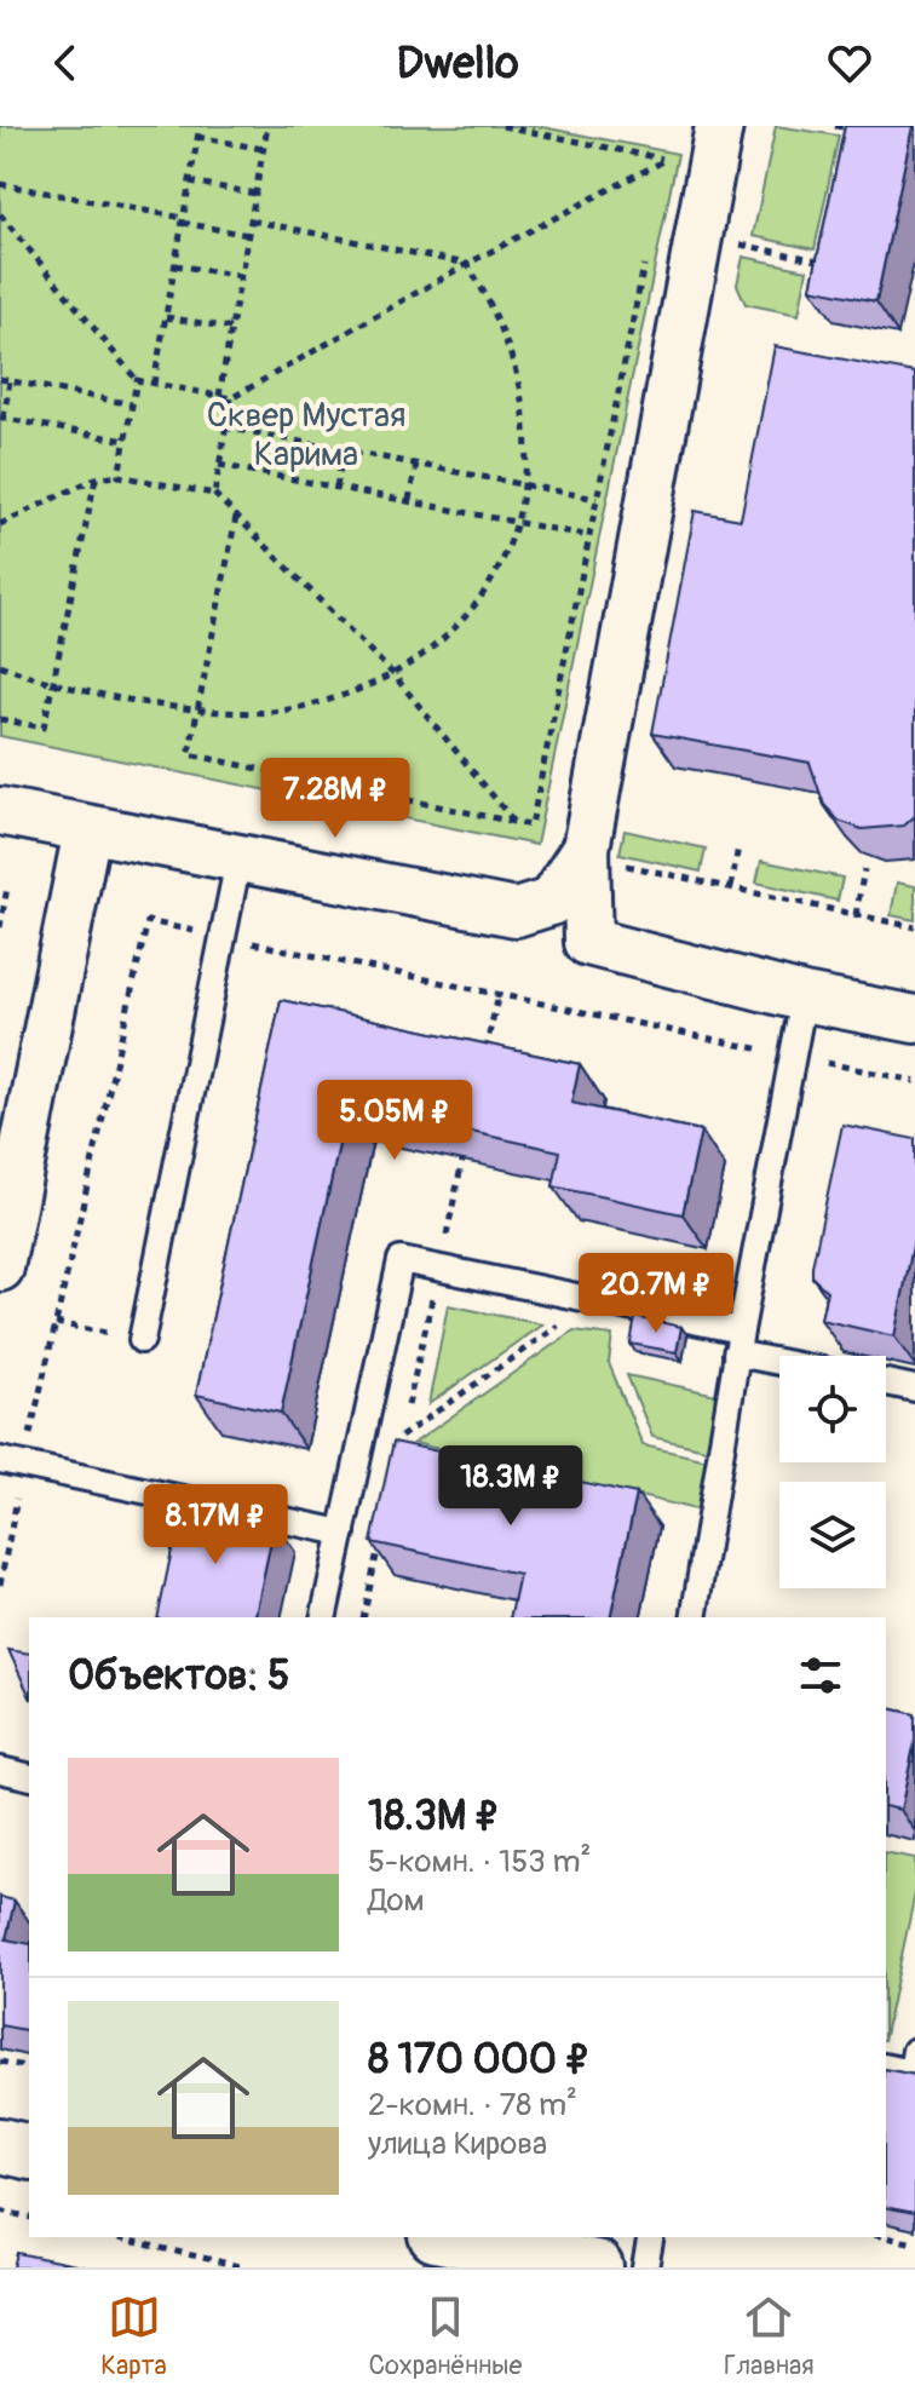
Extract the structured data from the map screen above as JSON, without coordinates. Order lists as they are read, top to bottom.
{
  "parks": ["Сквер Мустая Карима"],
  "page": {
    "header": "Dwello",
    "price": [
      "7.28M ₽",
      "5.05M ₽",
      "20.7M ₽",
      "18.3M ₽",
      "8.17M ₽"
    ],
    "heading": "Объектов: 5",
    "list": [
      {
        "name": "18.3M ₽",
        "note": "5-комн. · 153 m² · Дом"
      },
      {
        "name": "8 170 000 ₽",
        "note": "2-комн. · 78 m² · улица Кирова"
      }
    ],
    "tabs": ["Карта", "Сохранённые", "Главная"]
  }
}
